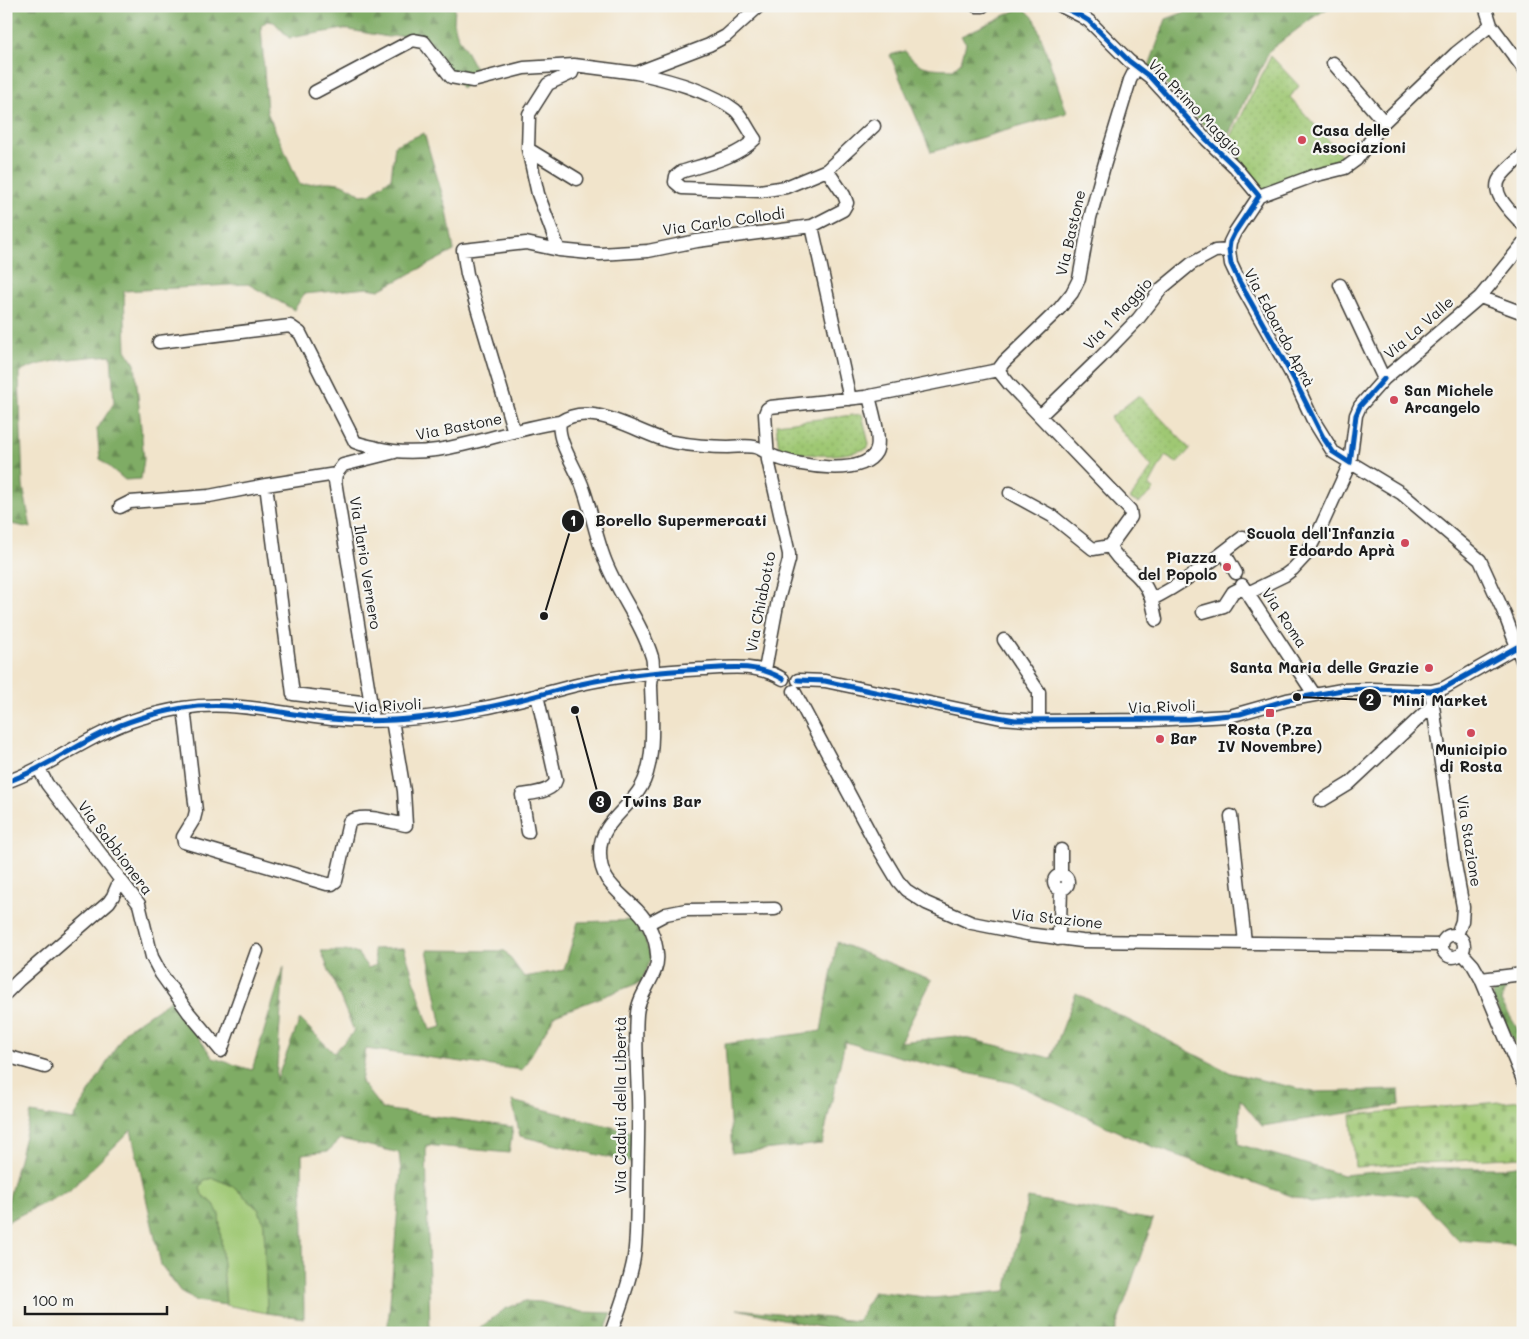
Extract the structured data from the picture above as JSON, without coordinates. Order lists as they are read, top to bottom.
{
  "streets": {
    "street": [
      "Via Primo Maggio",
      "Via Carlo Collodi",
      "Via Bastone",
      "Via 1 Maggio",
      "Via Edoardo Aprà",
      "Via La Valle",
      "Via Ilario Vernero",
      "Via Chiabotto",
      "Via Roma",
      "Via Rivoli",
      "Via Stazione",
      "Via Sabbionera",
      "Via Caduti della Libertà"
    ]
  },
  "crossings": [
    ["Via Primo Maggio", "Via Bastone"],
    ["Via Carlo Collodi", "Via Bastone"],
    ["Via Bastone", "Via Chiabotto"],
    ["Via Bastone", "Via Caduti della Libertà"],
    ["Via 1 Maggio", "Via Edoardo Aprà"],
    ["Via Edoardo Aprà", "Via Rivoli"],
    ["Via Ilario Vernero", "Via Rivoli"],
    ["Via Chiabotto", "Via Rivoli"],
    ["Via Roma", "Via Rivoli"],
    ["Via Rivoli", "Via Stazione"],
    ["Via Rivoli", "Via Sabbionera"],
    ["Via Rivoli", "Via Caduti della Libertà"]
  ],
  "places": {
    "other": [
      "Casa delle Associazioni",
      "San Michele Arcangelo",
      "Scuola dell'Infanzia Edoardo Aprà",
      "Piazza del Popolo",
      "Borello Supermercati",
      "Santa Maria delle Grazie",
      "Mini Market",
      "Twins Bar",
      "Municipio di Rosta",
      "Bar"
    ],
    "transit": ["Rosta (P.za IV Novembre)"]
  },
  "scale_bar": "100 m"
}
